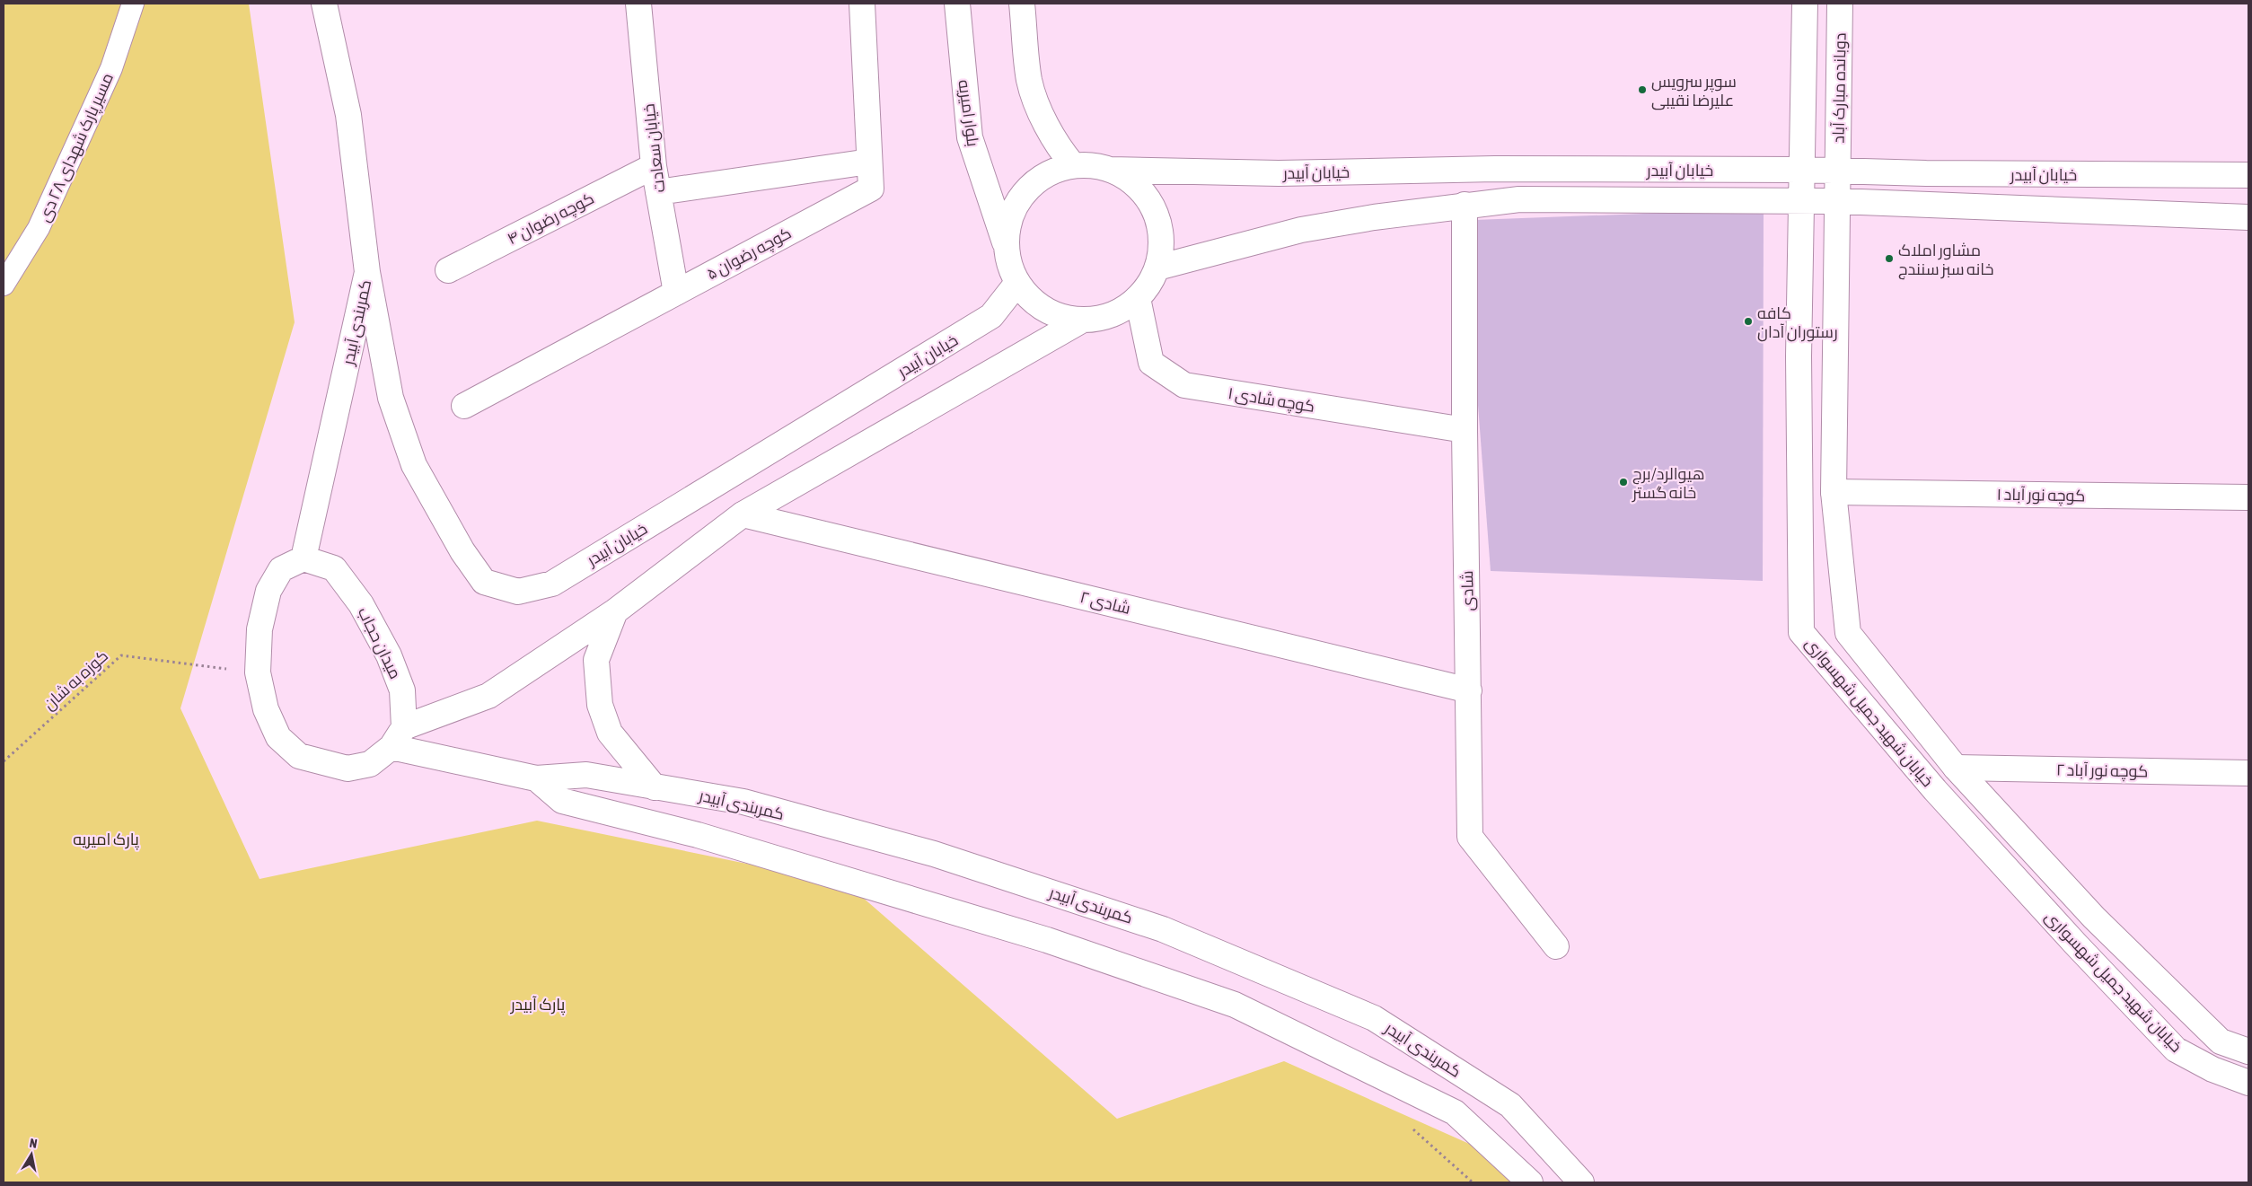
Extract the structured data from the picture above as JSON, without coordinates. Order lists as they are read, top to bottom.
{
  "streets": {
    "main road": [
      "دوبانده مبارک آباد",
      "بلوار امیریه",
      "خیابان سعادت",
      "خیابان آبیدر",
      "کوچه رضوان ۴",
      "کوچه رضوان ۵",
      "کمربندی آبیدر",
      "کوچه شادی ۱",
      "کوچه نور آباد ۱",
      "شادی",
      "شادی ۲",
      "میدان حجاب",
      "خیابان شهید جمیل شهسواری",
      "کوچه نور آباد ۲"
    ],
    "lane": ["مسیر پارک شهدای ۲۸ دی"],
    "path": ["کوزه به شان"]
  },
  "crossings": [
    ["دوبانده مبارک آباد", "خیابان آبیدر"],
    ["دوبانده مبارک آباد", "خیابان شهید جمیل شهسواری"],
    ["بلوار امیریه", "خیابان آبیدر"],
    ["بلوار امیریه", "کوچه شادی ۱"],
    ["خیابان سعادت", "کوچه رضوان ۴"],
    ["خیابان سعادت", "کوچه رضوان ۵"],
    ["خیابان آبیدر", "کمربندی آبیدر"],
    ["خیابان آبیدر", "کوچه شادی ۱"],
    ["خیابان آبیدر", "شادی"],
    ["خیابان آبیدر", "خیابان شهید جمیل شهسواری"],
    ["کمربندی آبیدر", "میدان حجاب"],
    ["کوچه شادی ۱", "شادی"],
    ["کوچه نور آباد ۱", "خیابان شهید جمیل شهسواری"],
    ["شادی", "شادی ۲"],
    ["خیابان شهید جمیل شهسواری", "کوچه نور آباد ۲"]
  ],
  "parks": ["پارک امیریه", "پارک آبیدر"],
  "places": [
    "سوپر سرویس علیرضا نقیبی",
    "مشاور املاک خانه سبز سنندج",
    "کافه رستوران آدان",
    "هیوالرد/برج خانه گستر"
  ],
  "north": "top"
}
